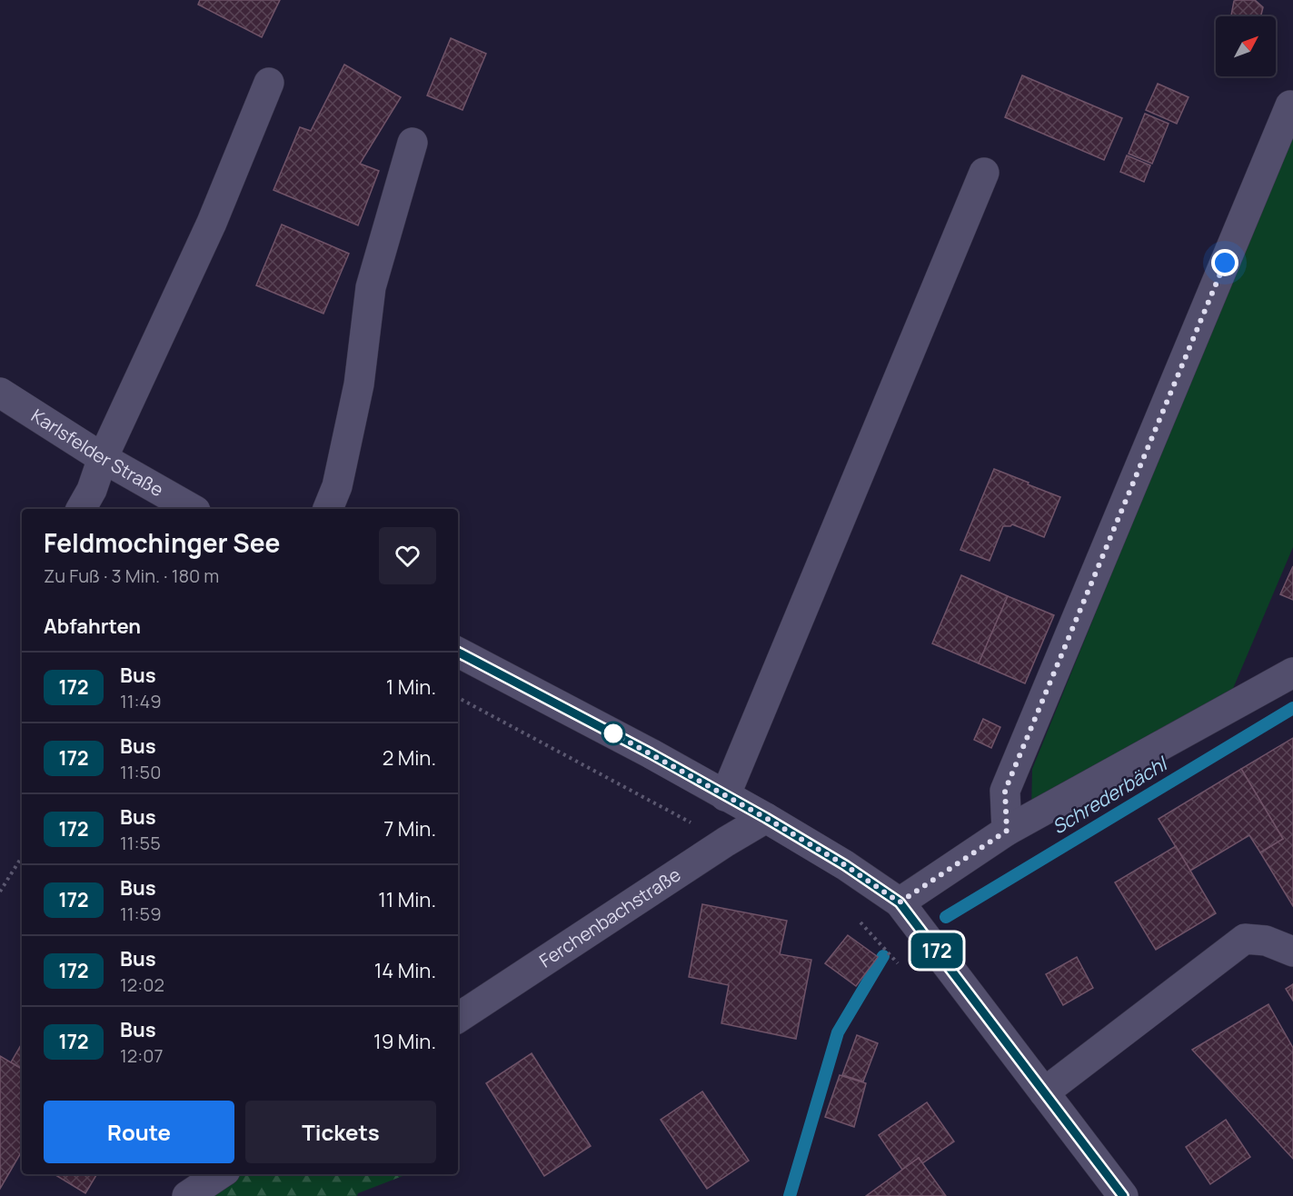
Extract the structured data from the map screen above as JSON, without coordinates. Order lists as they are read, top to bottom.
{
  "streets": {
    "street": ["Karlsfelder Straße", "Ferchenbachstraße"]
  },
  "water": ["Schrederbächl"],
  "lines": ["bus line 172"],
  "north": "top right",
  "page": {
    "on_map": "172",
    "heading": [
      ["Feldmochinger See", "Zu Fuß · 3 Min. · 180 m"],
      "Abfahrten"
    ],
    "list": [
      {
        "mark": "172",
        "name": "Bus",
        "note": "11:49",
        "value": "1 Min."
      },
      {
        "mark": "172",
        "name": "Bus",
        "note": "11:50",
        "value": "2 Min."
      },
      {
        "mark": "172",
        "name": "Bus",
        "note": "11:55",
        "value": "7 Min."
      },
      {
        "mark": "172",
        "name": "Bus",
        "note": "11:59",
        "value": "11 Min."
      },
      {
        "mark": "172",
        "name": "Bus",
        "note": "12:02",
        "value": "14 Min."
      },
      {
        "mark": "172",
        "name": "Bus",
        "note": "12:07",
        "value": "19 Min."
      }
    ],
    "buttons": ["Route", "Tickets"]
  }
}
